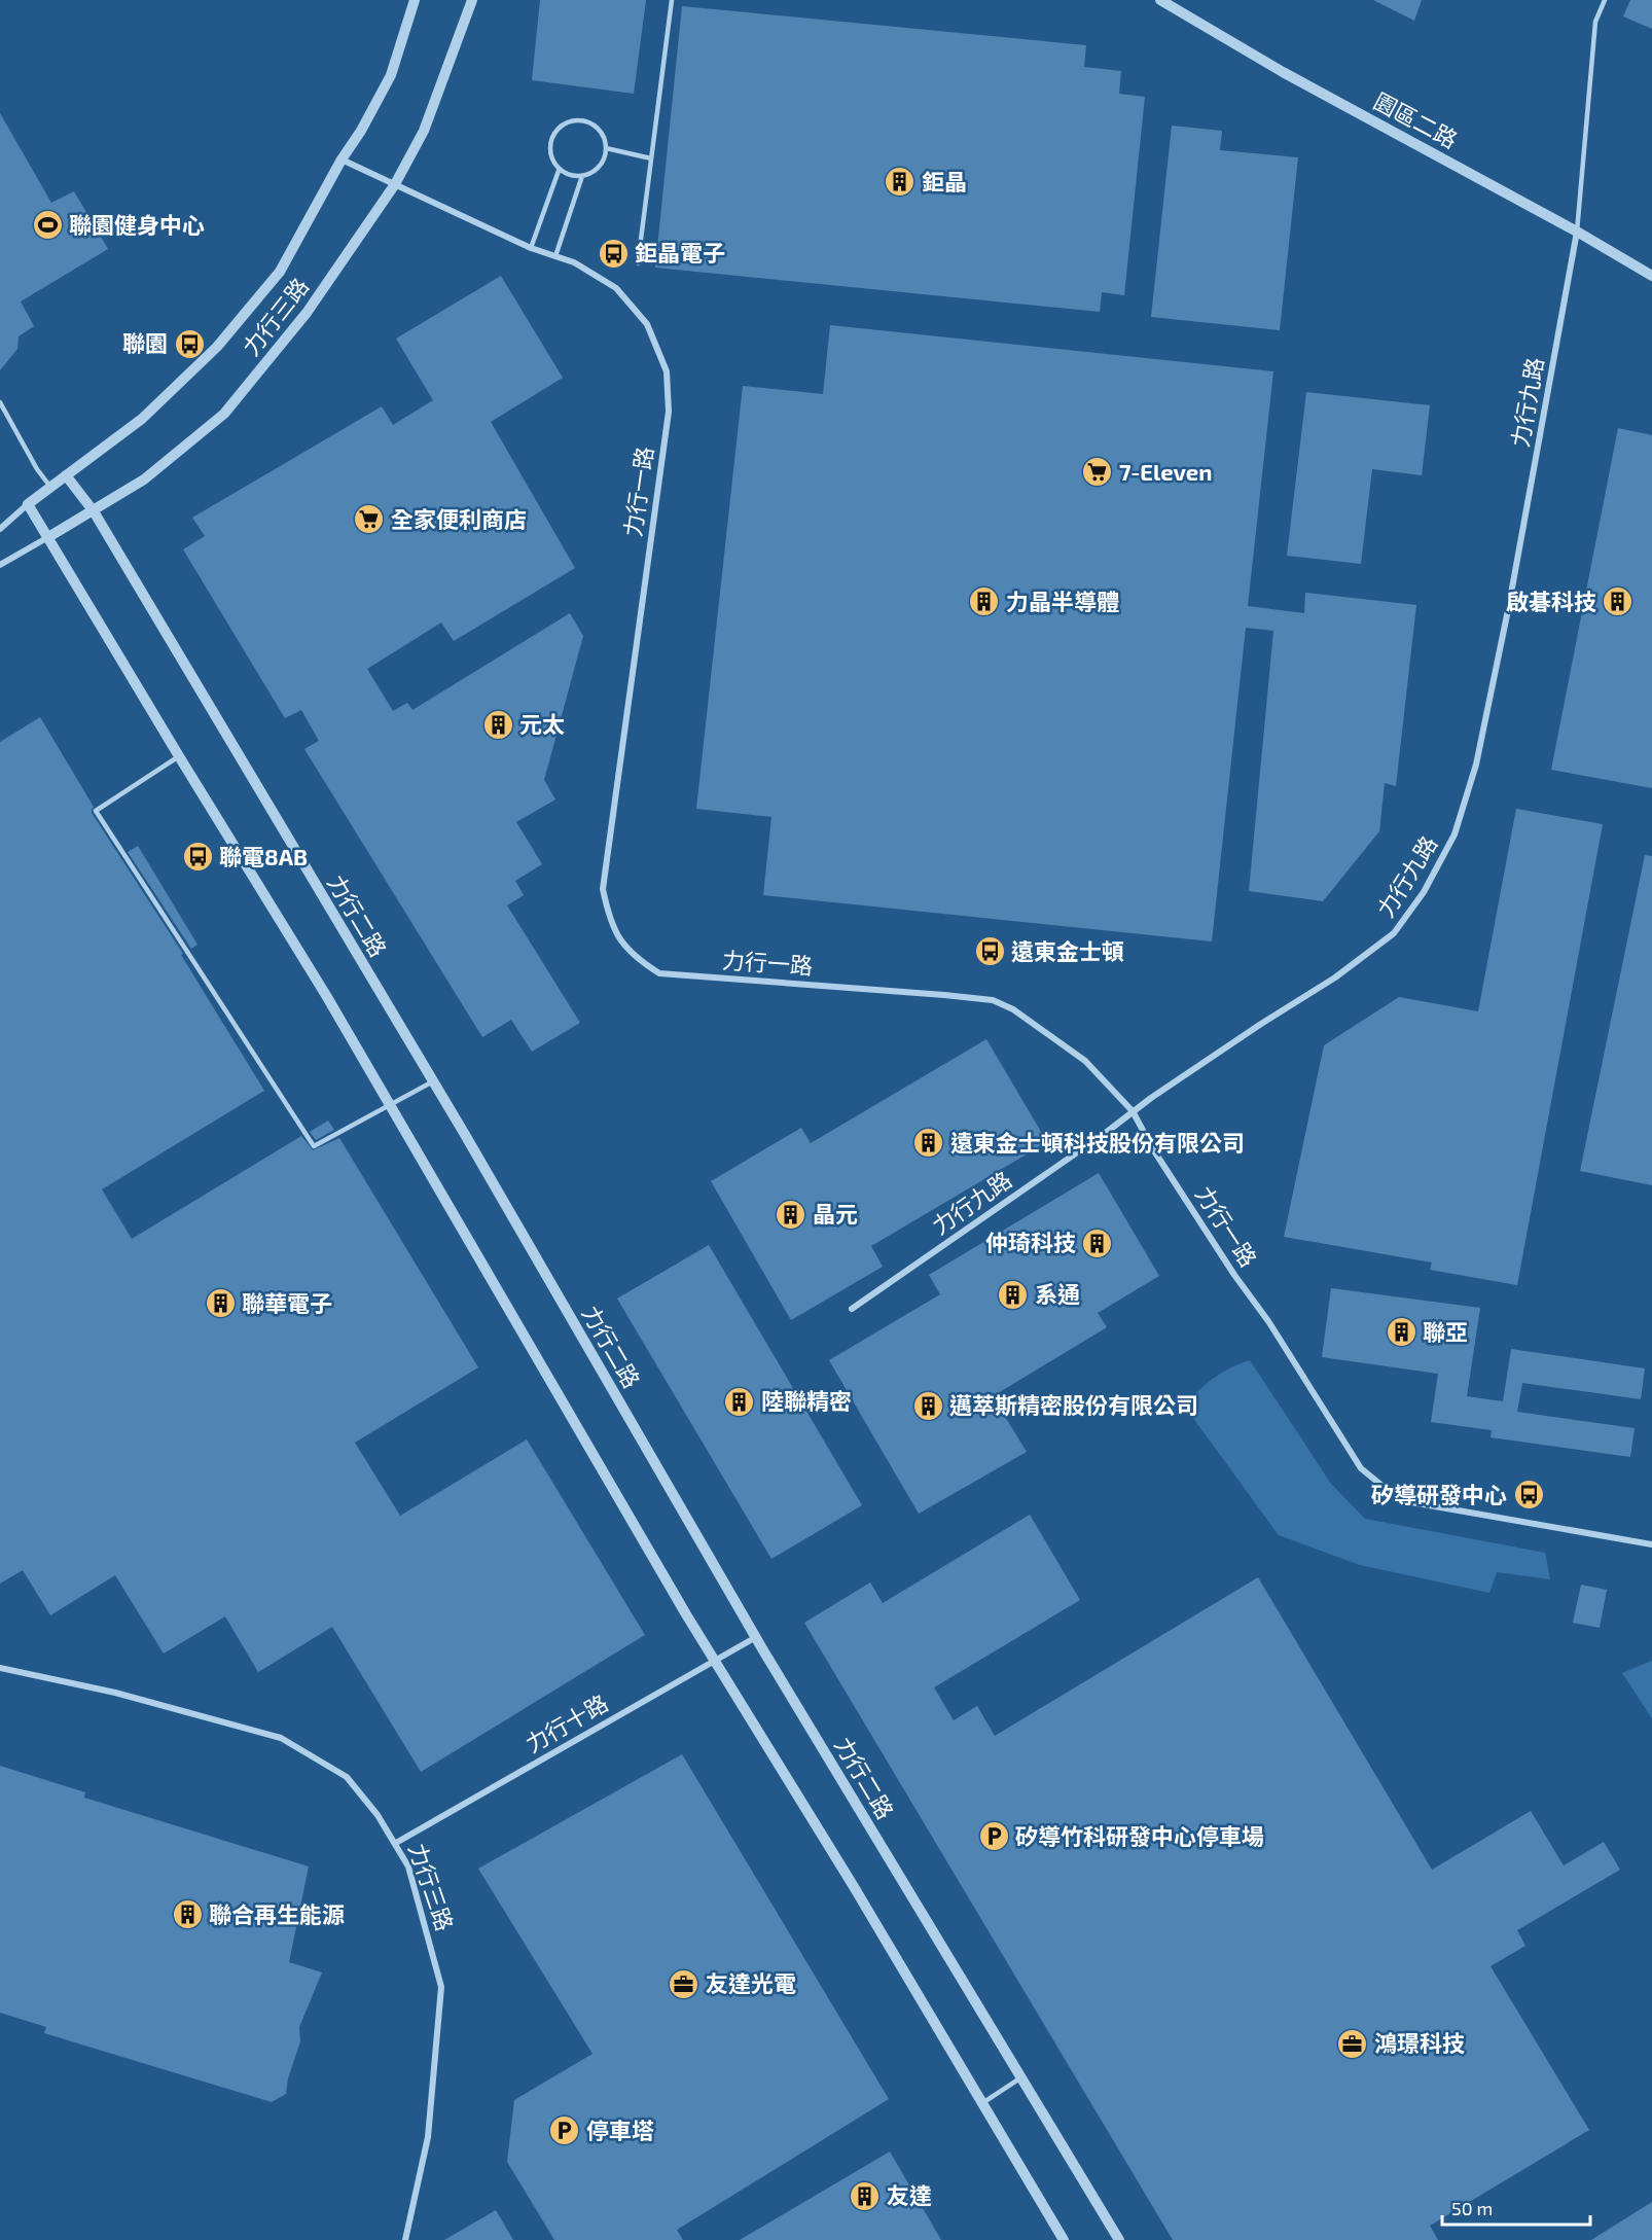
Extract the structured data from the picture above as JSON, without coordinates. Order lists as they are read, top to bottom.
{
  "streets": {
    "street": [
      "園區二路",
      "力行三路",
      "力行九路",
      "力行一路",
      "力行二路",
      "力行十路"
    ]
  },
  "crossings": [
    ["園區二路", "力行九路"],
    ["力行三路", "力行一路"],
    ["力行三路", "力行二路"],
    ["力行三路", "力行十路"],
    ["力行九路", "力行一路"],
    ["力行二路", "力行十路"]
  ],
  "places": {
    "building": [
      "鉅晶",
      "力晶半導體",
      "啟碁科技",
      "元太",
      "遠東金士頓科技股份有限公司",
      "晶元",
      "仲琦科技",
      "系通",
      "聯華電子",
      "聯亞",
      "陸聯精密",
      "邁萃斯精密股份有限公司",
      "聯合再生能源",
      "友達"
    ],
    "sports": ["聯園健身中心"],
    "bus stop": [
      "鉅晶電子",
      "聯園",
      "聯電8AB",
      "遠東金士頓",
      "矽導研發中心"
    ],
    "supermarket": ["7-Eleven", "全家便利商店"],
    "parking": ["矽導竹科研發中心停車場", "停車塔"],
    "office": ["友達光電", "鴻璟科技"]
  },
  "scale_bar": "50 m"
}
